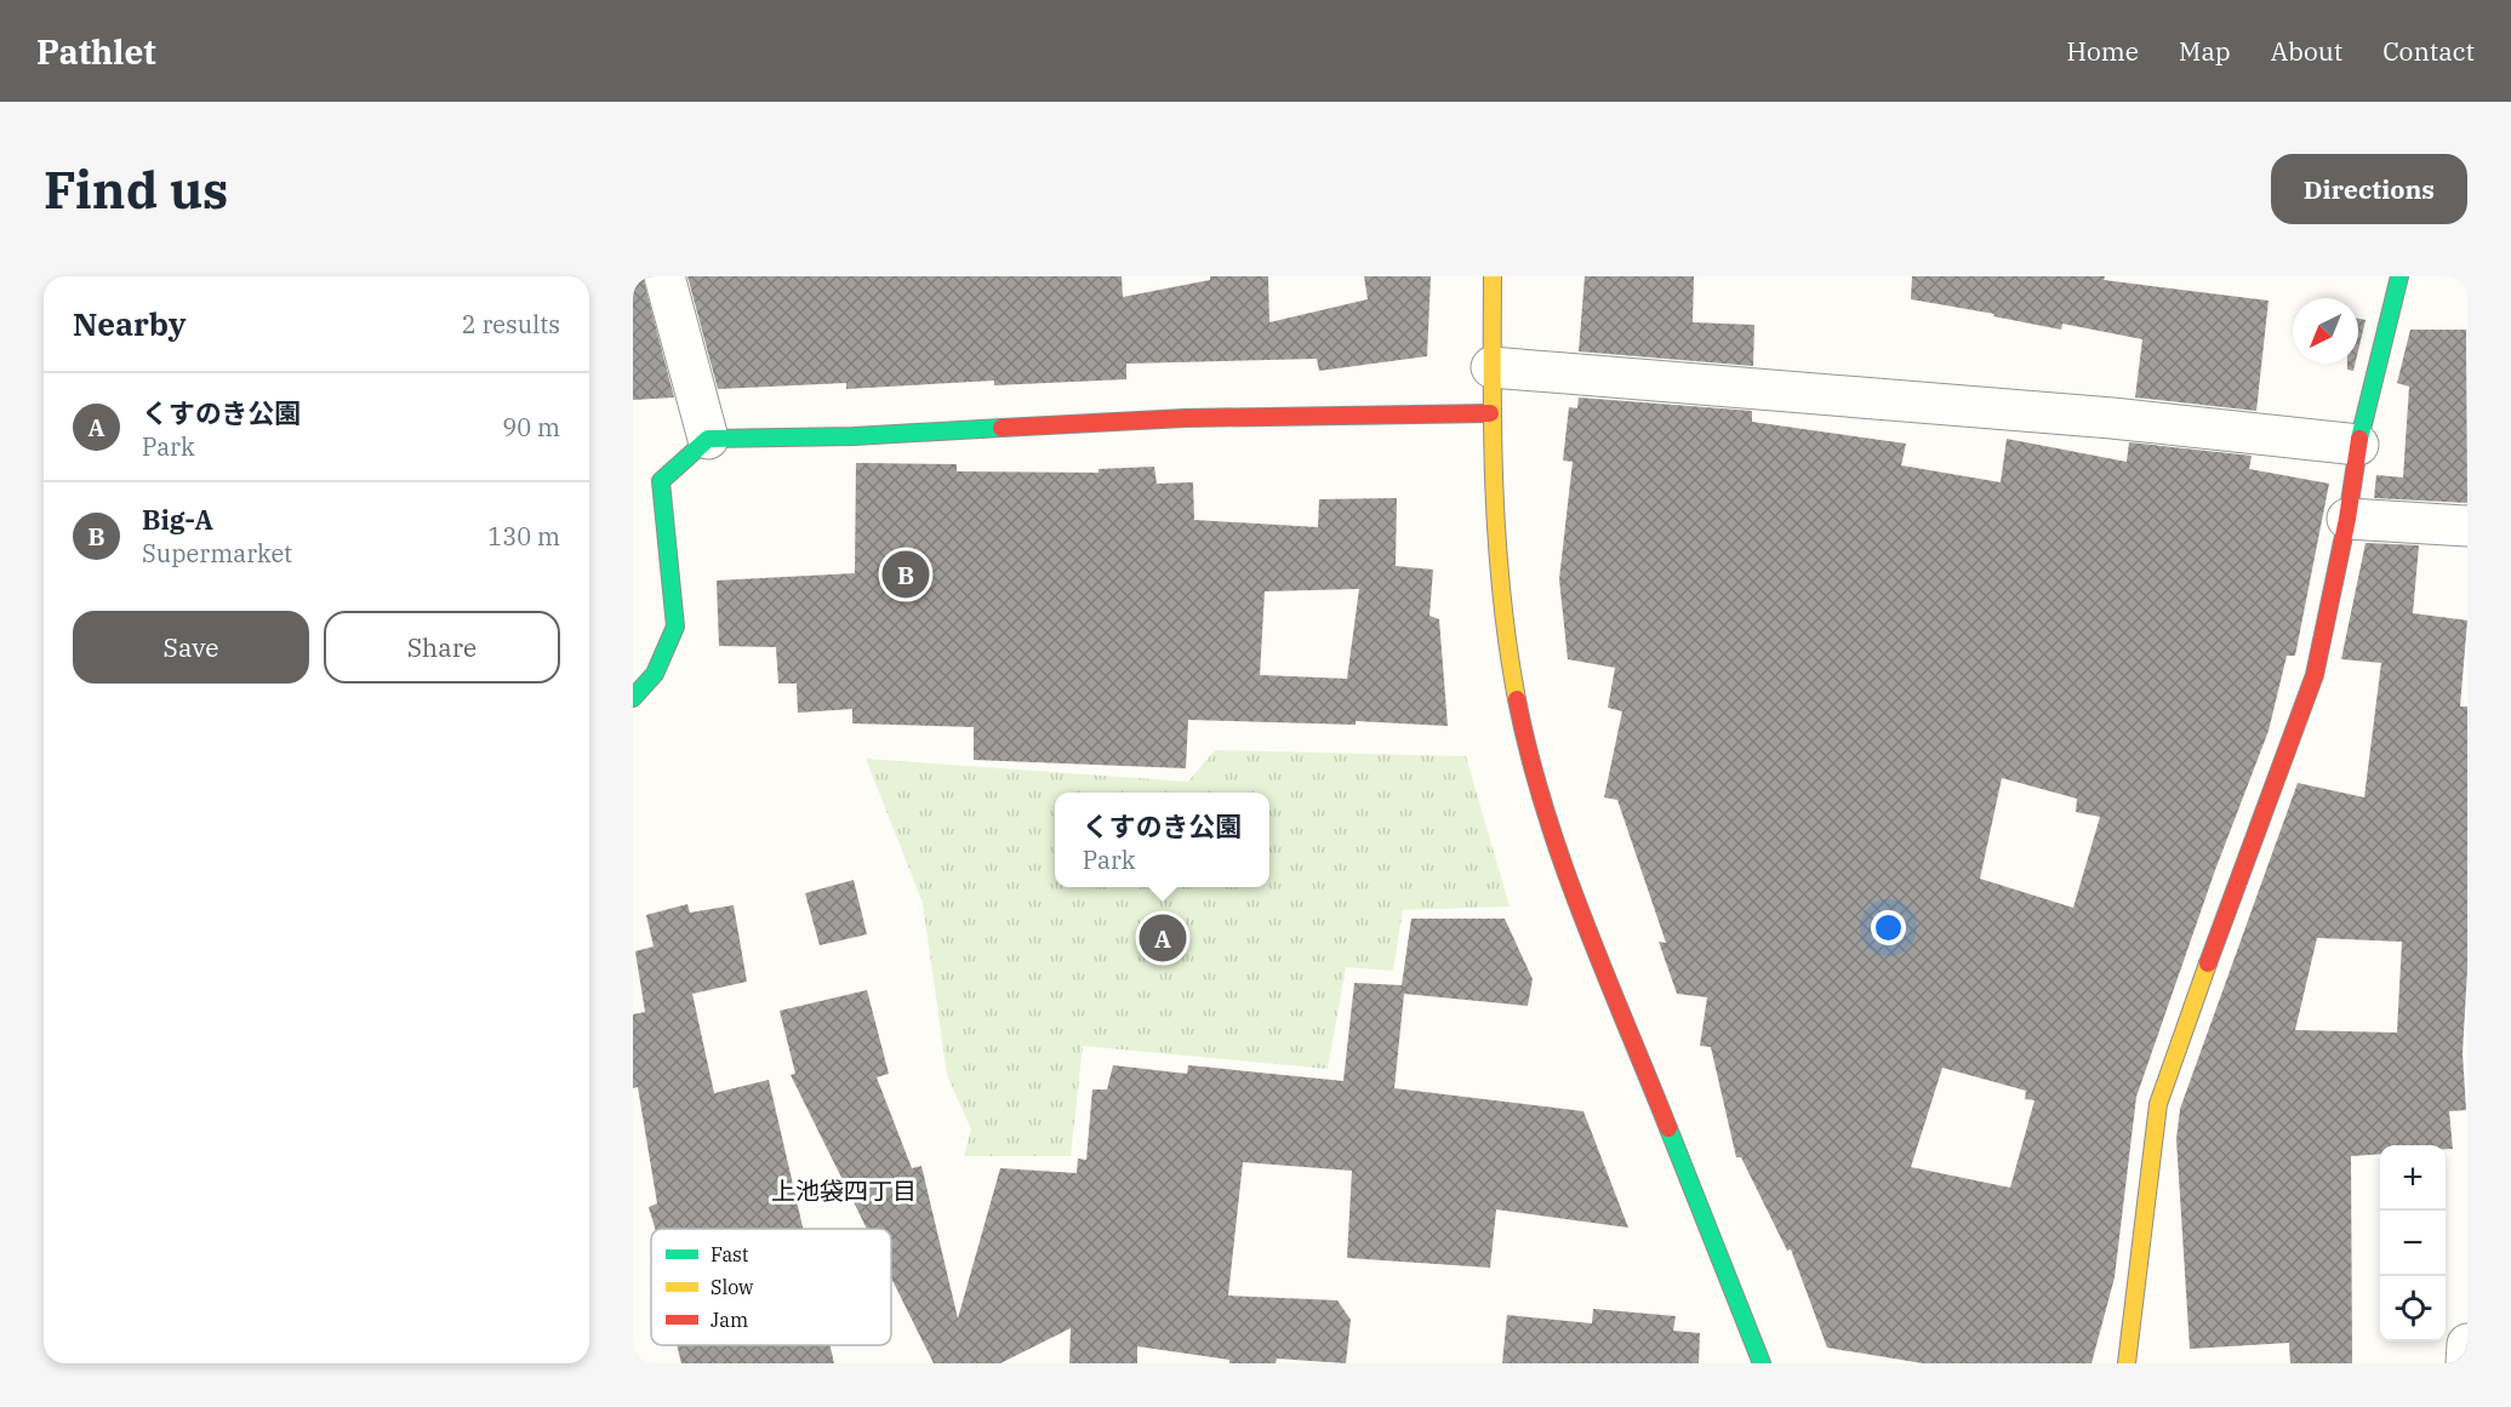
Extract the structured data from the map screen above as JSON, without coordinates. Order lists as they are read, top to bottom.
{
  "districts": ["上池袋四丁目"],
  "legend": ["Fast", "Slow", "Jam"],
  "north": "bottom left",
  "page": {
    "header": "Pathlet",
    "nav": [
      "Home",
      "Map",
      "About",
      "Contact"
    ],
    "buttons": [
      "Directions",
      ["Save", "Share"]
    ],
    "title": "Find us",
    "heading": ["Nearby", "2 results"],
    "list": [
      {
        "mark": "A",
        "name": "くすのき公園",
        "note": "Park",
        "value": "90 m"
      },
      {
        "mark": "B",
        "name": "Big-A",
        "note": "Supermarket",
        "value": "130 m"
      }
    ],
    "pins": ["B", "A"],
    "popup": ["くすのき公園", "Park"],
    "map_buttons": ["+", "−"]
  }
}
